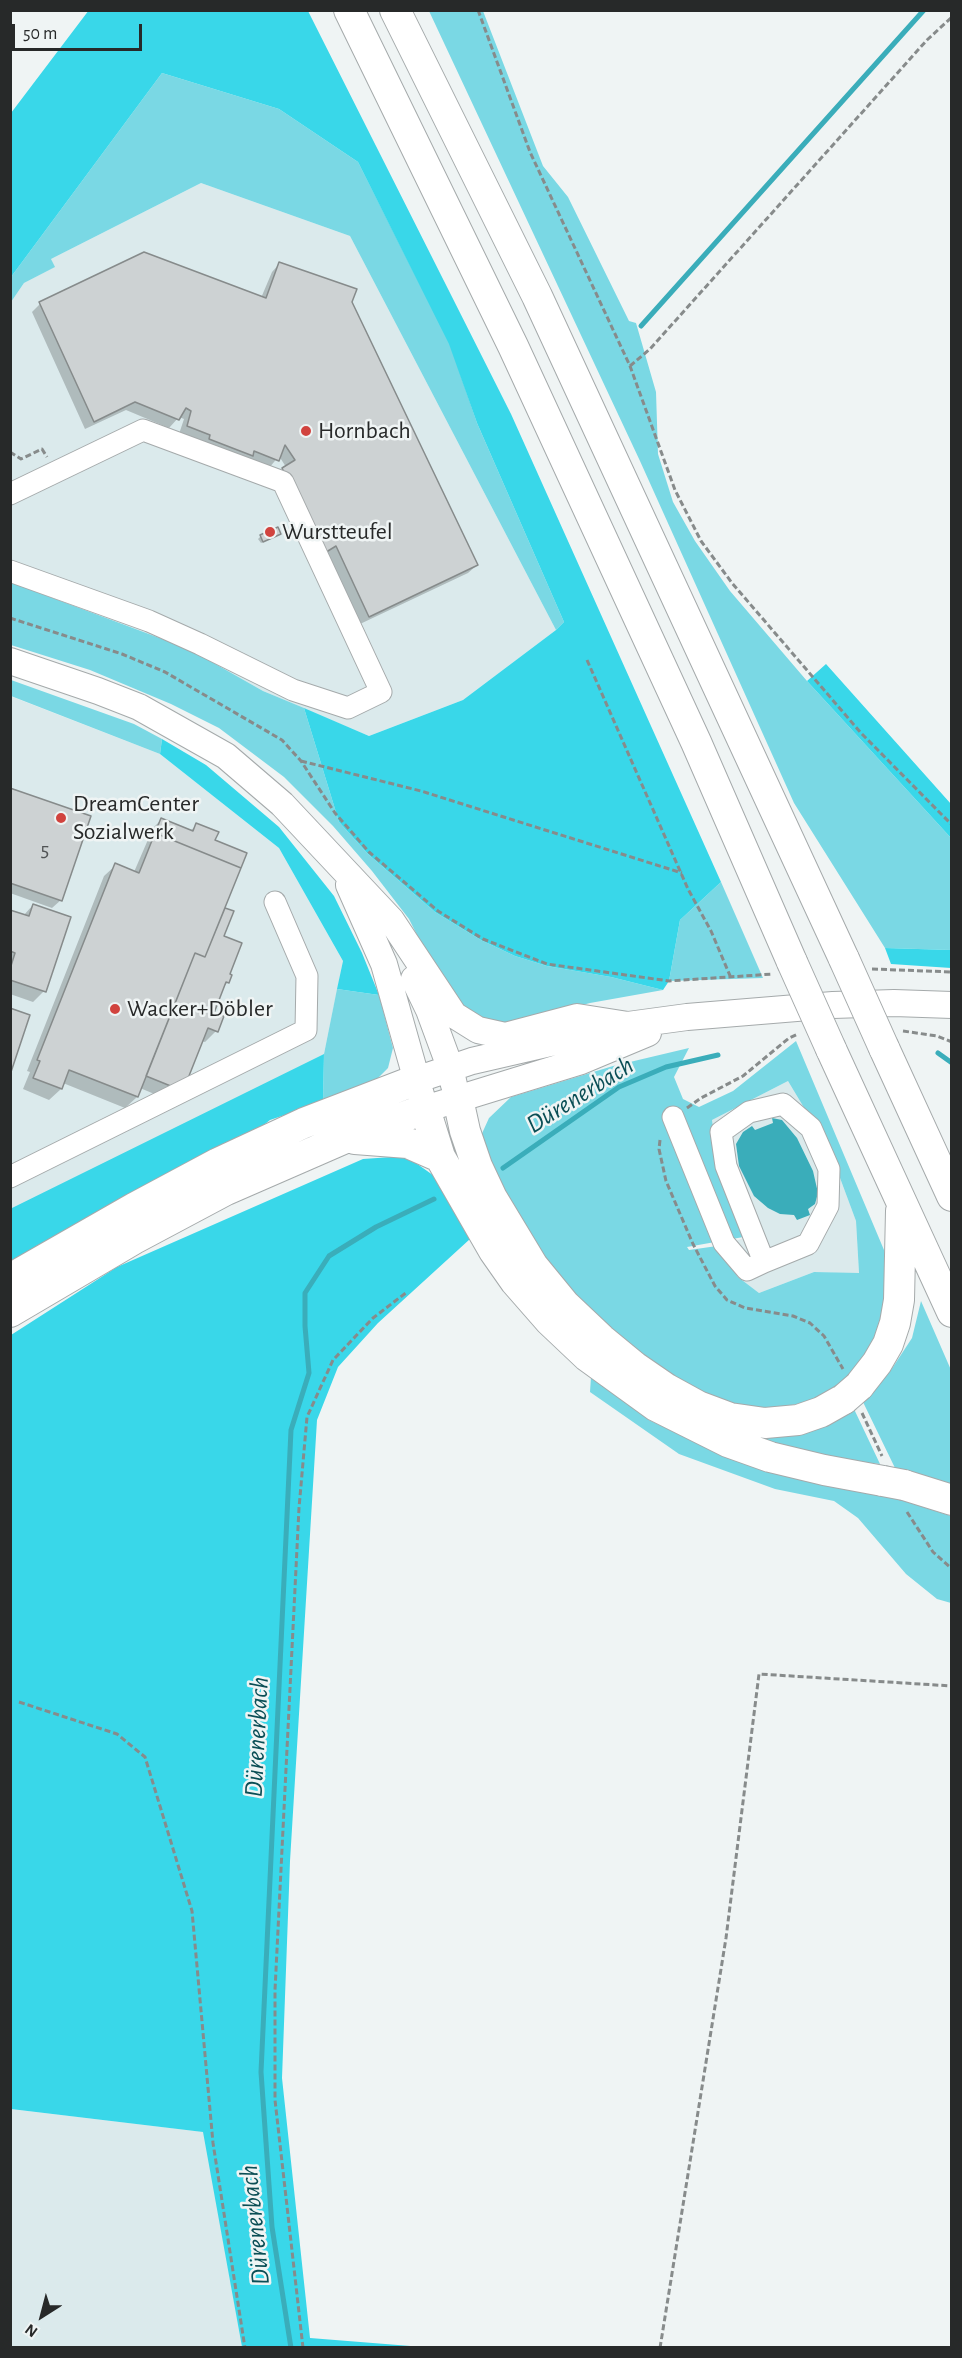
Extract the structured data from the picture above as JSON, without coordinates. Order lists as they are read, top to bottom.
{
  "water": ["Dürenerbach"],
  "places": [
    "Hornbach",
    "Wurstteufel",
    "DreamCenter Sozialwerk",
    "Wacker+Döbler"
  ],
  "house_numbers": ["5"],
  "scale_bar": "50 m",
  "north": "bottom left"
}
